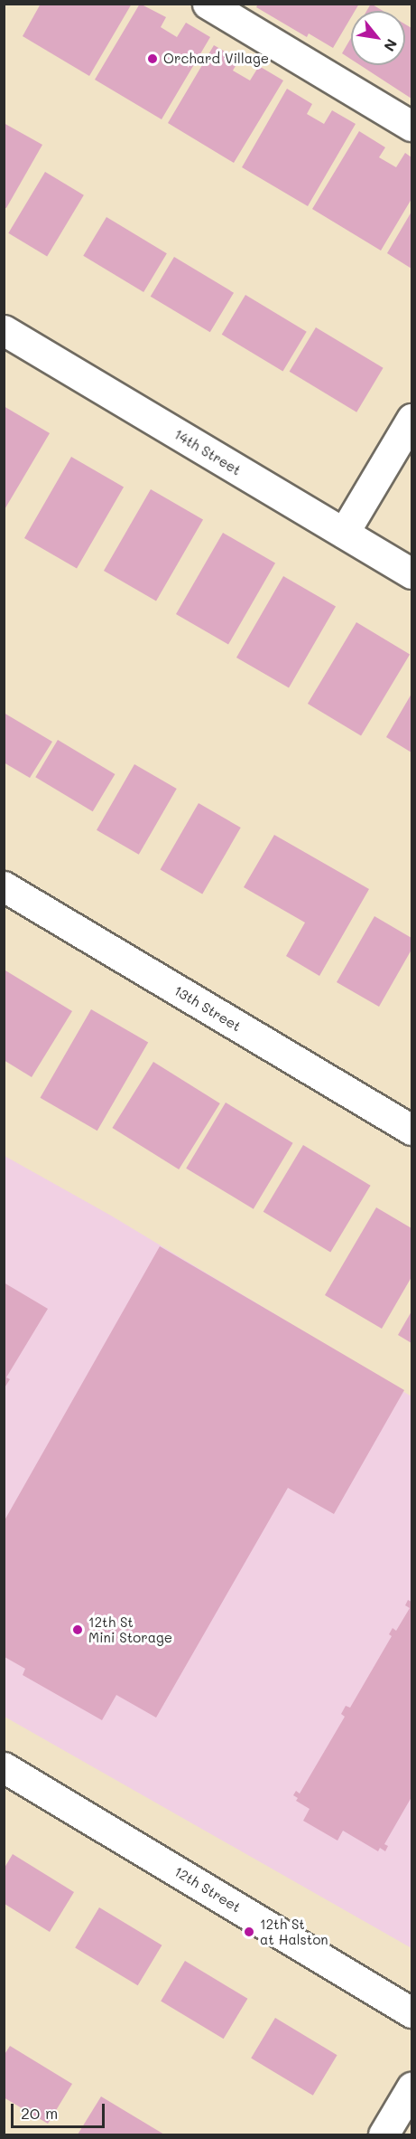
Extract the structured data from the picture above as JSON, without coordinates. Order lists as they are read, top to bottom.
{
  "streets": {
    "street": ["14th Street", "13th Street", "12th Street"]
  },
  "places": ["Orchard Village", "12th St Mini Storage", "12th St at Halston"],
  "scale_bar": "20 m",
  "north": "bottom right"
}
